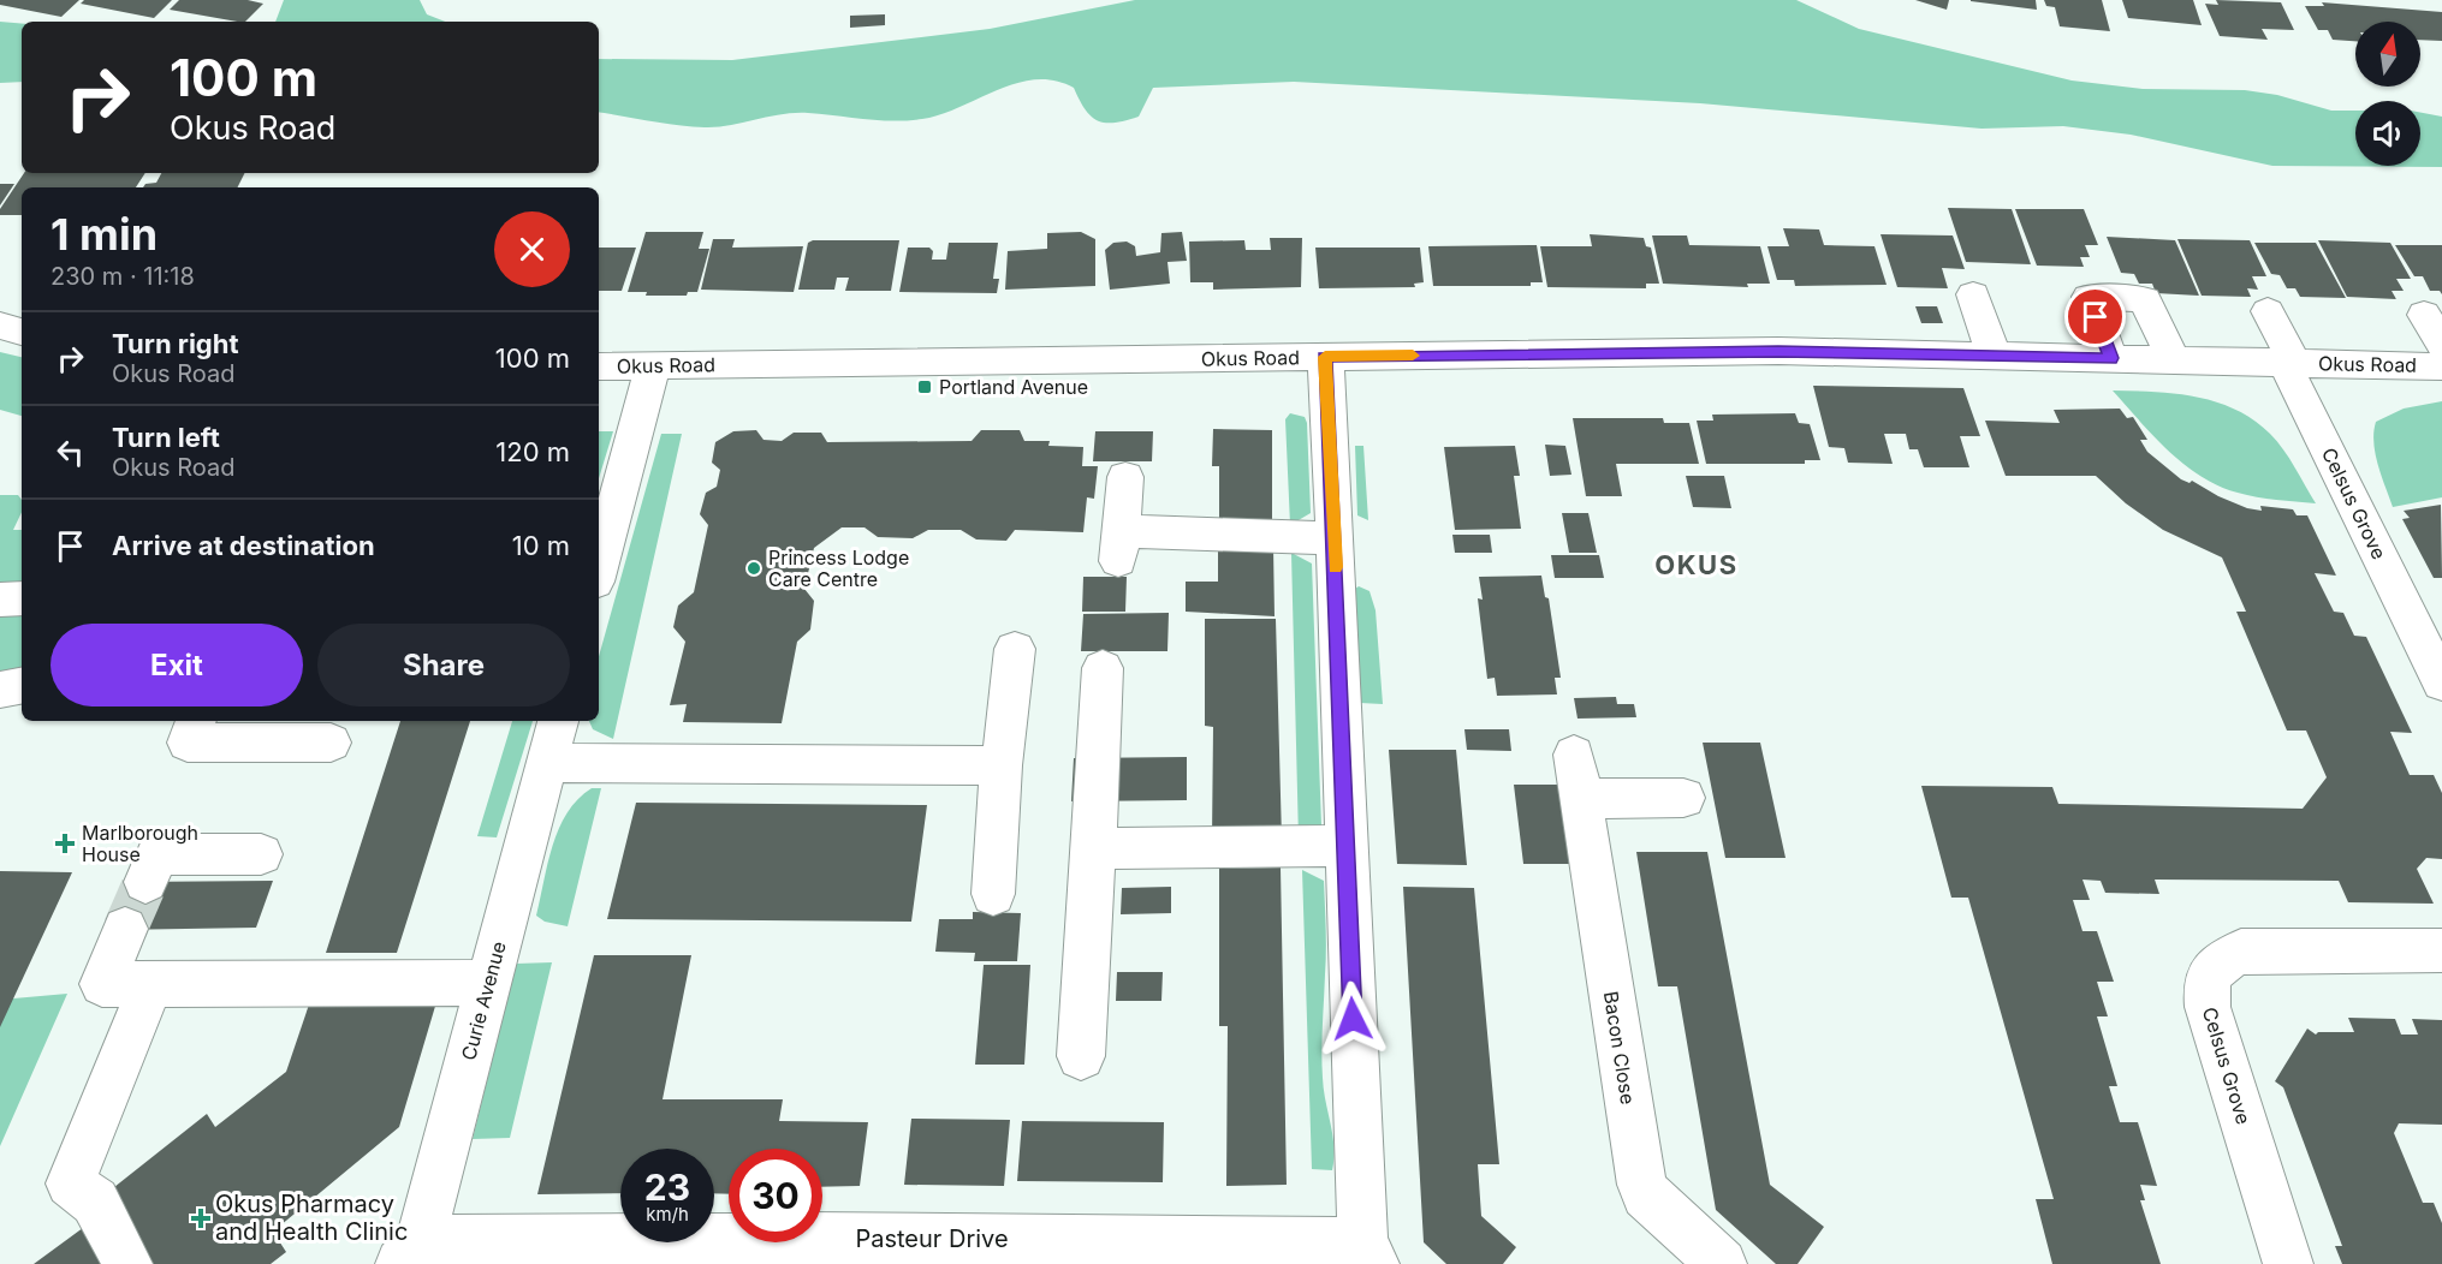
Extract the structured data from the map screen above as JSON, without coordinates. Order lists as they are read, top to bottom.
{
  "streets": {
    "street": [
      "Okus Road",
      "Celsus Grove",
      "Curie Avenue",
      "Bacon Close",
      "Pasteur Drive"
    ]
  },
  "crossings": [
    ["Okus Road", "Celsus Grove"],
    ["Curie Avenue", "Pasteur Drive"]
  ],
  "districts": ["OKUS"],
  "places": {
    "transit": ["Portland Avenue"],
    "other": ["Princess Lodge Care Centre"],
    "health": ["Marlborough House", "Okus Pharmacy and Health Clinic"]
  },
  "north": "top",
  "page": {
    "turn": ["100 m", "Okus Road"],
    "heading": ["1 min", "230 m · 11:18"],
    "list": [
      {
        "name": "Turn right",
        "note": "Okus Road",
        "value": "100 m"
      },
      {
        "name": "Turn left",
        "note": "Okus Road",
        "value": "120 m"
      },
      {
        "name": "Arrive at destination",
        "value": "10 m"
      }
    ],
    "buttons": ["Exit", "Share"],
    "speed": "23 km/h",
    "limit": "30"
  }
}
